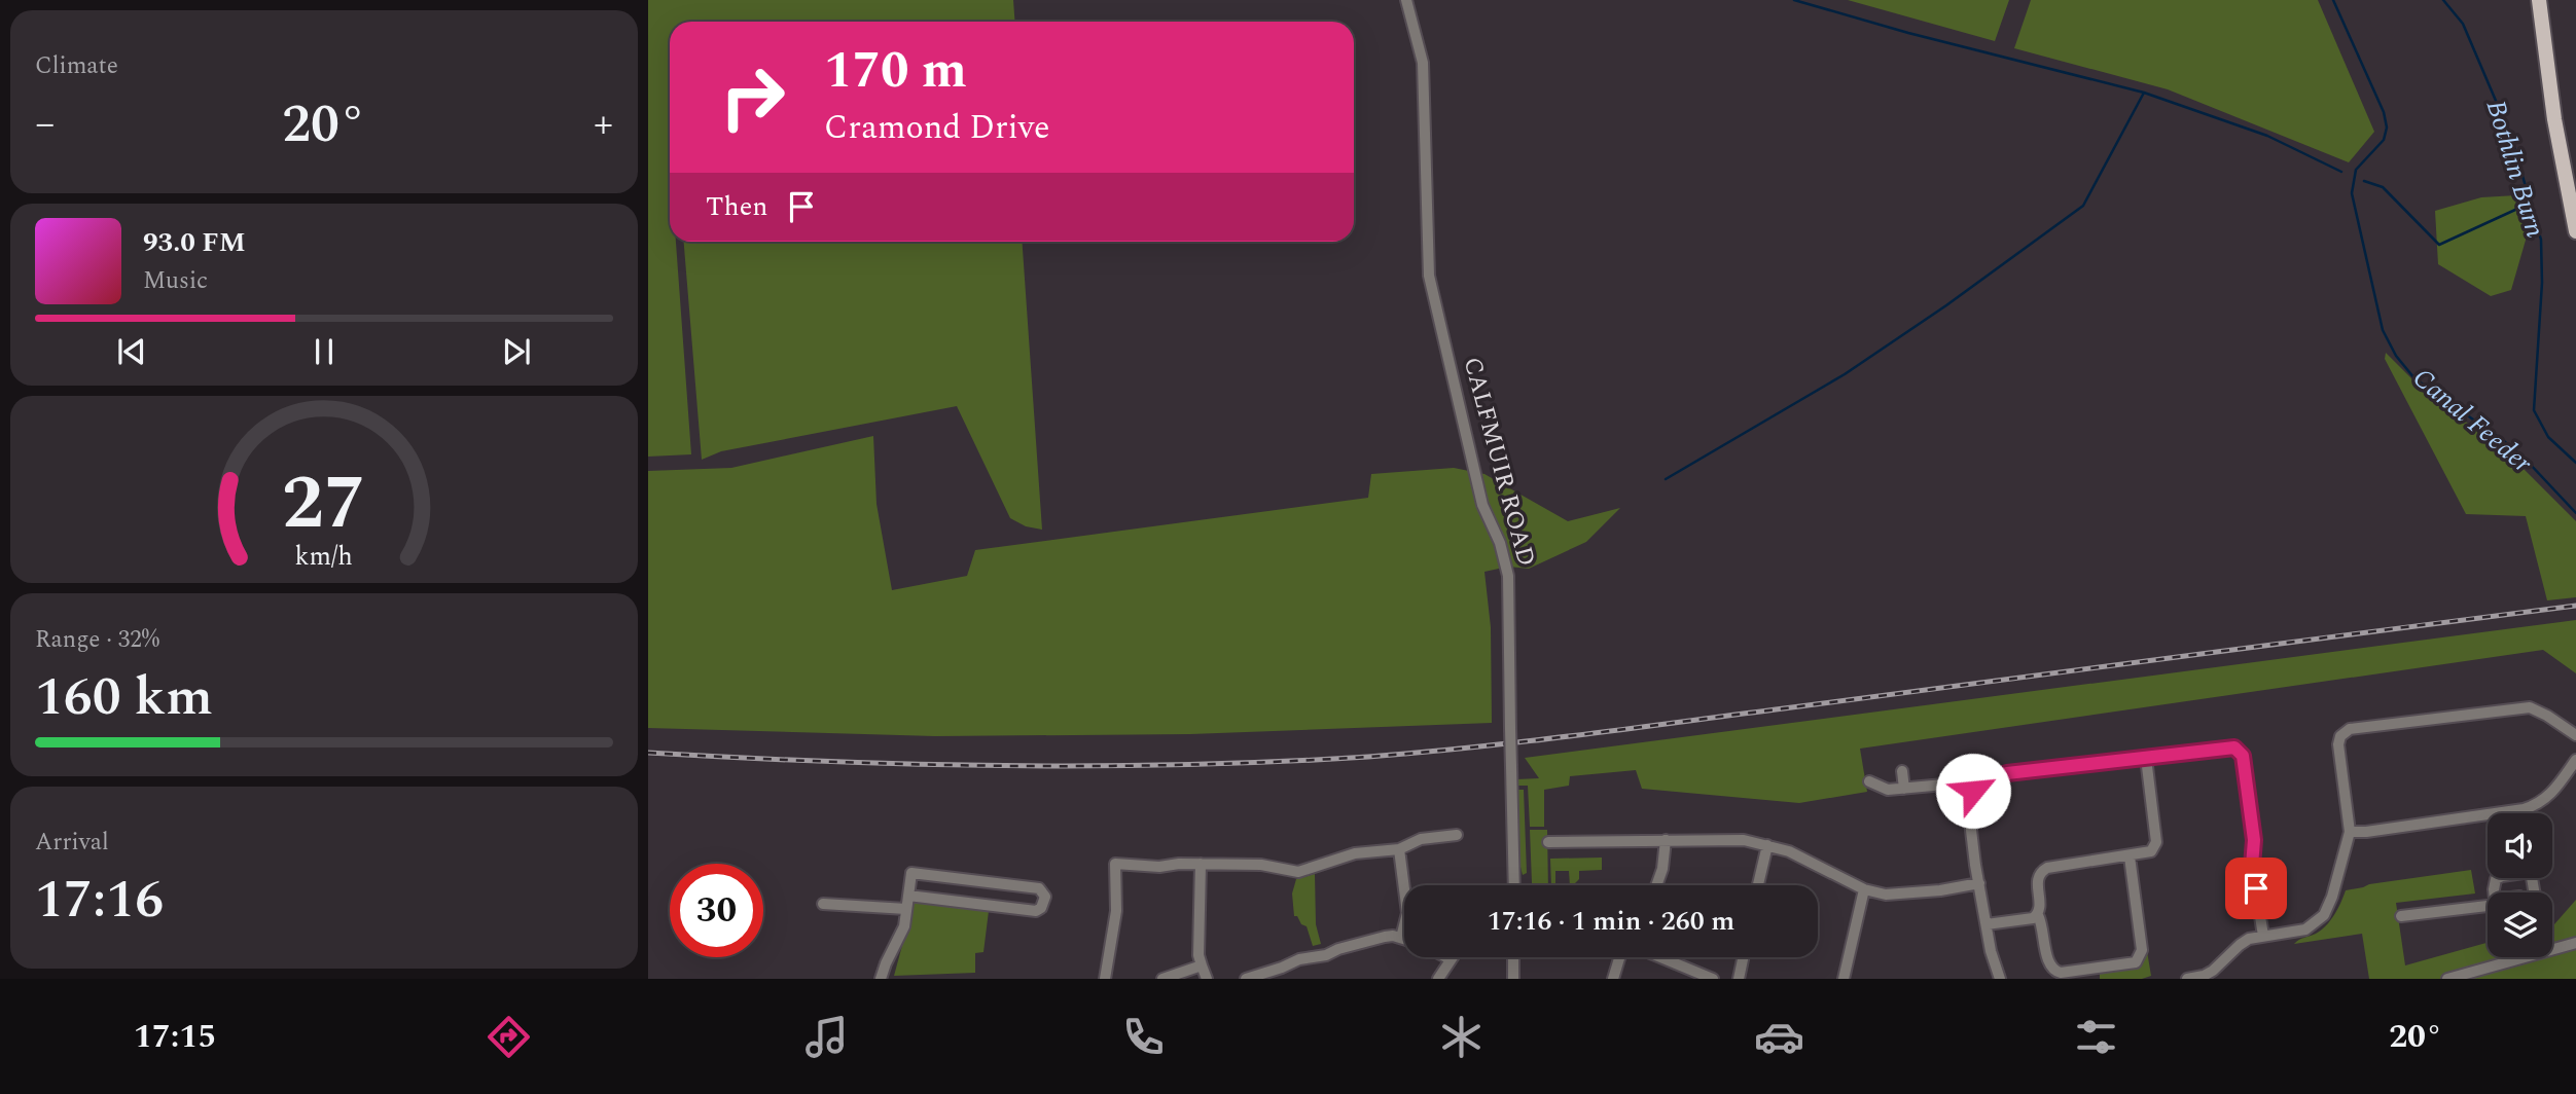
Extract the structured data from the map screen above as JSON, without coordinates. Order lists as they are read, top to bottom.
{
  "streets": {
    "street": ["CALFMUIR ROAD"]
  },
  "water": ["Bothlin Burn", "Canal Feeder"],
  "page": {
    "tile": [
      "Climate",
      ["Range · 32%", "160 km"],
      ["Arrival", "17:16"]
    ],
    "turn": ["170 m", "Cramond Drive"],
    "heat": ["−", "20°", "+"],
    "then": "Then",
    "song": ["93.0 FM", "Music"],
    "limit": "30",
    "trip": "17:16 · 1 min · 260 m",
    "tabs": ["17:15", "20°"],
    "gauge": ["27", "km/h"]
  }
}
